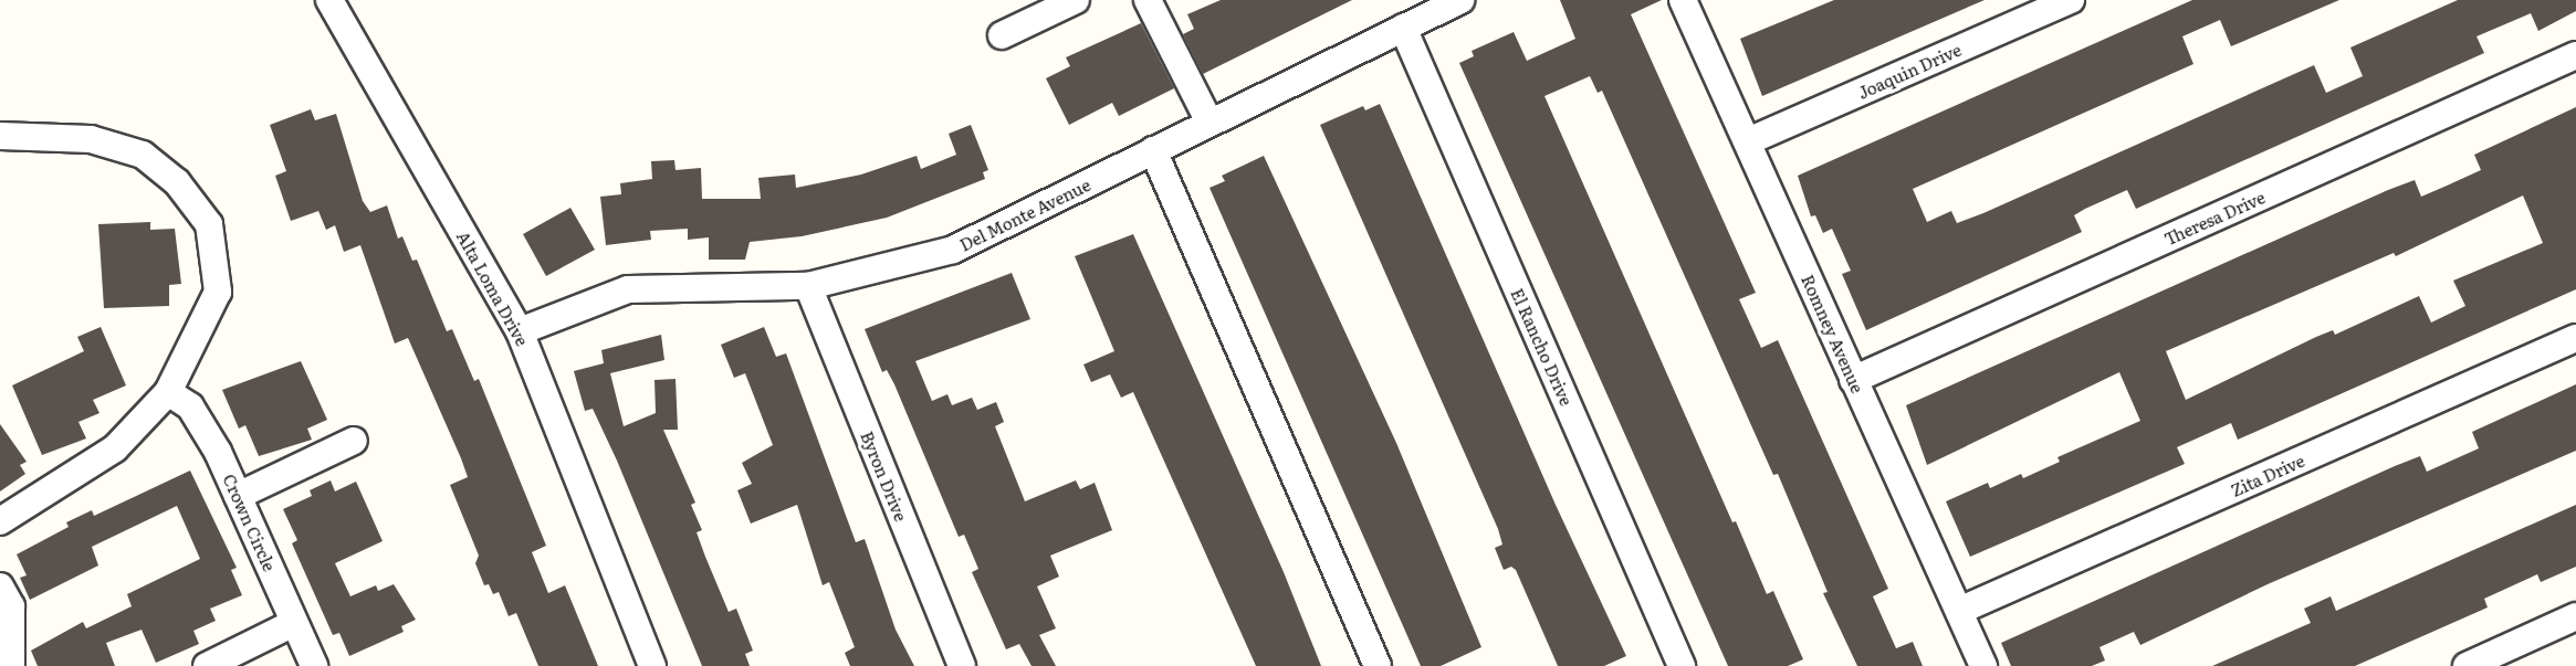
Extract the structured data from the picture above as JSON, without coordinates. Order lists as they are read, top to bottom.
{
  "streets": {
    "street": [
      "Joaquin Drive",
      "Del Monte Avenue",
      "Theresa Drive",
      "Alta Loma Drive",
      "Romney Avenue",
      "El Rancho Drive",
      "Zita Drive",
      "Byron Drive",
      "Crown Circle"
    ]
  },
  "crossings": [
    ["Joaquin Drive", "Romney Avenue"],
    ["Del Monte Avenue", "Alta Loma Drive"],
    ["Del Monte Avenue", "El Rancho Drive"],
    ["Del Monte Avenue", "Byron Drive"],
    ["Theresa Drive", "Romney Avenue"],
    ["Romney Avenue", "Zita Drive"]
  ]
}
